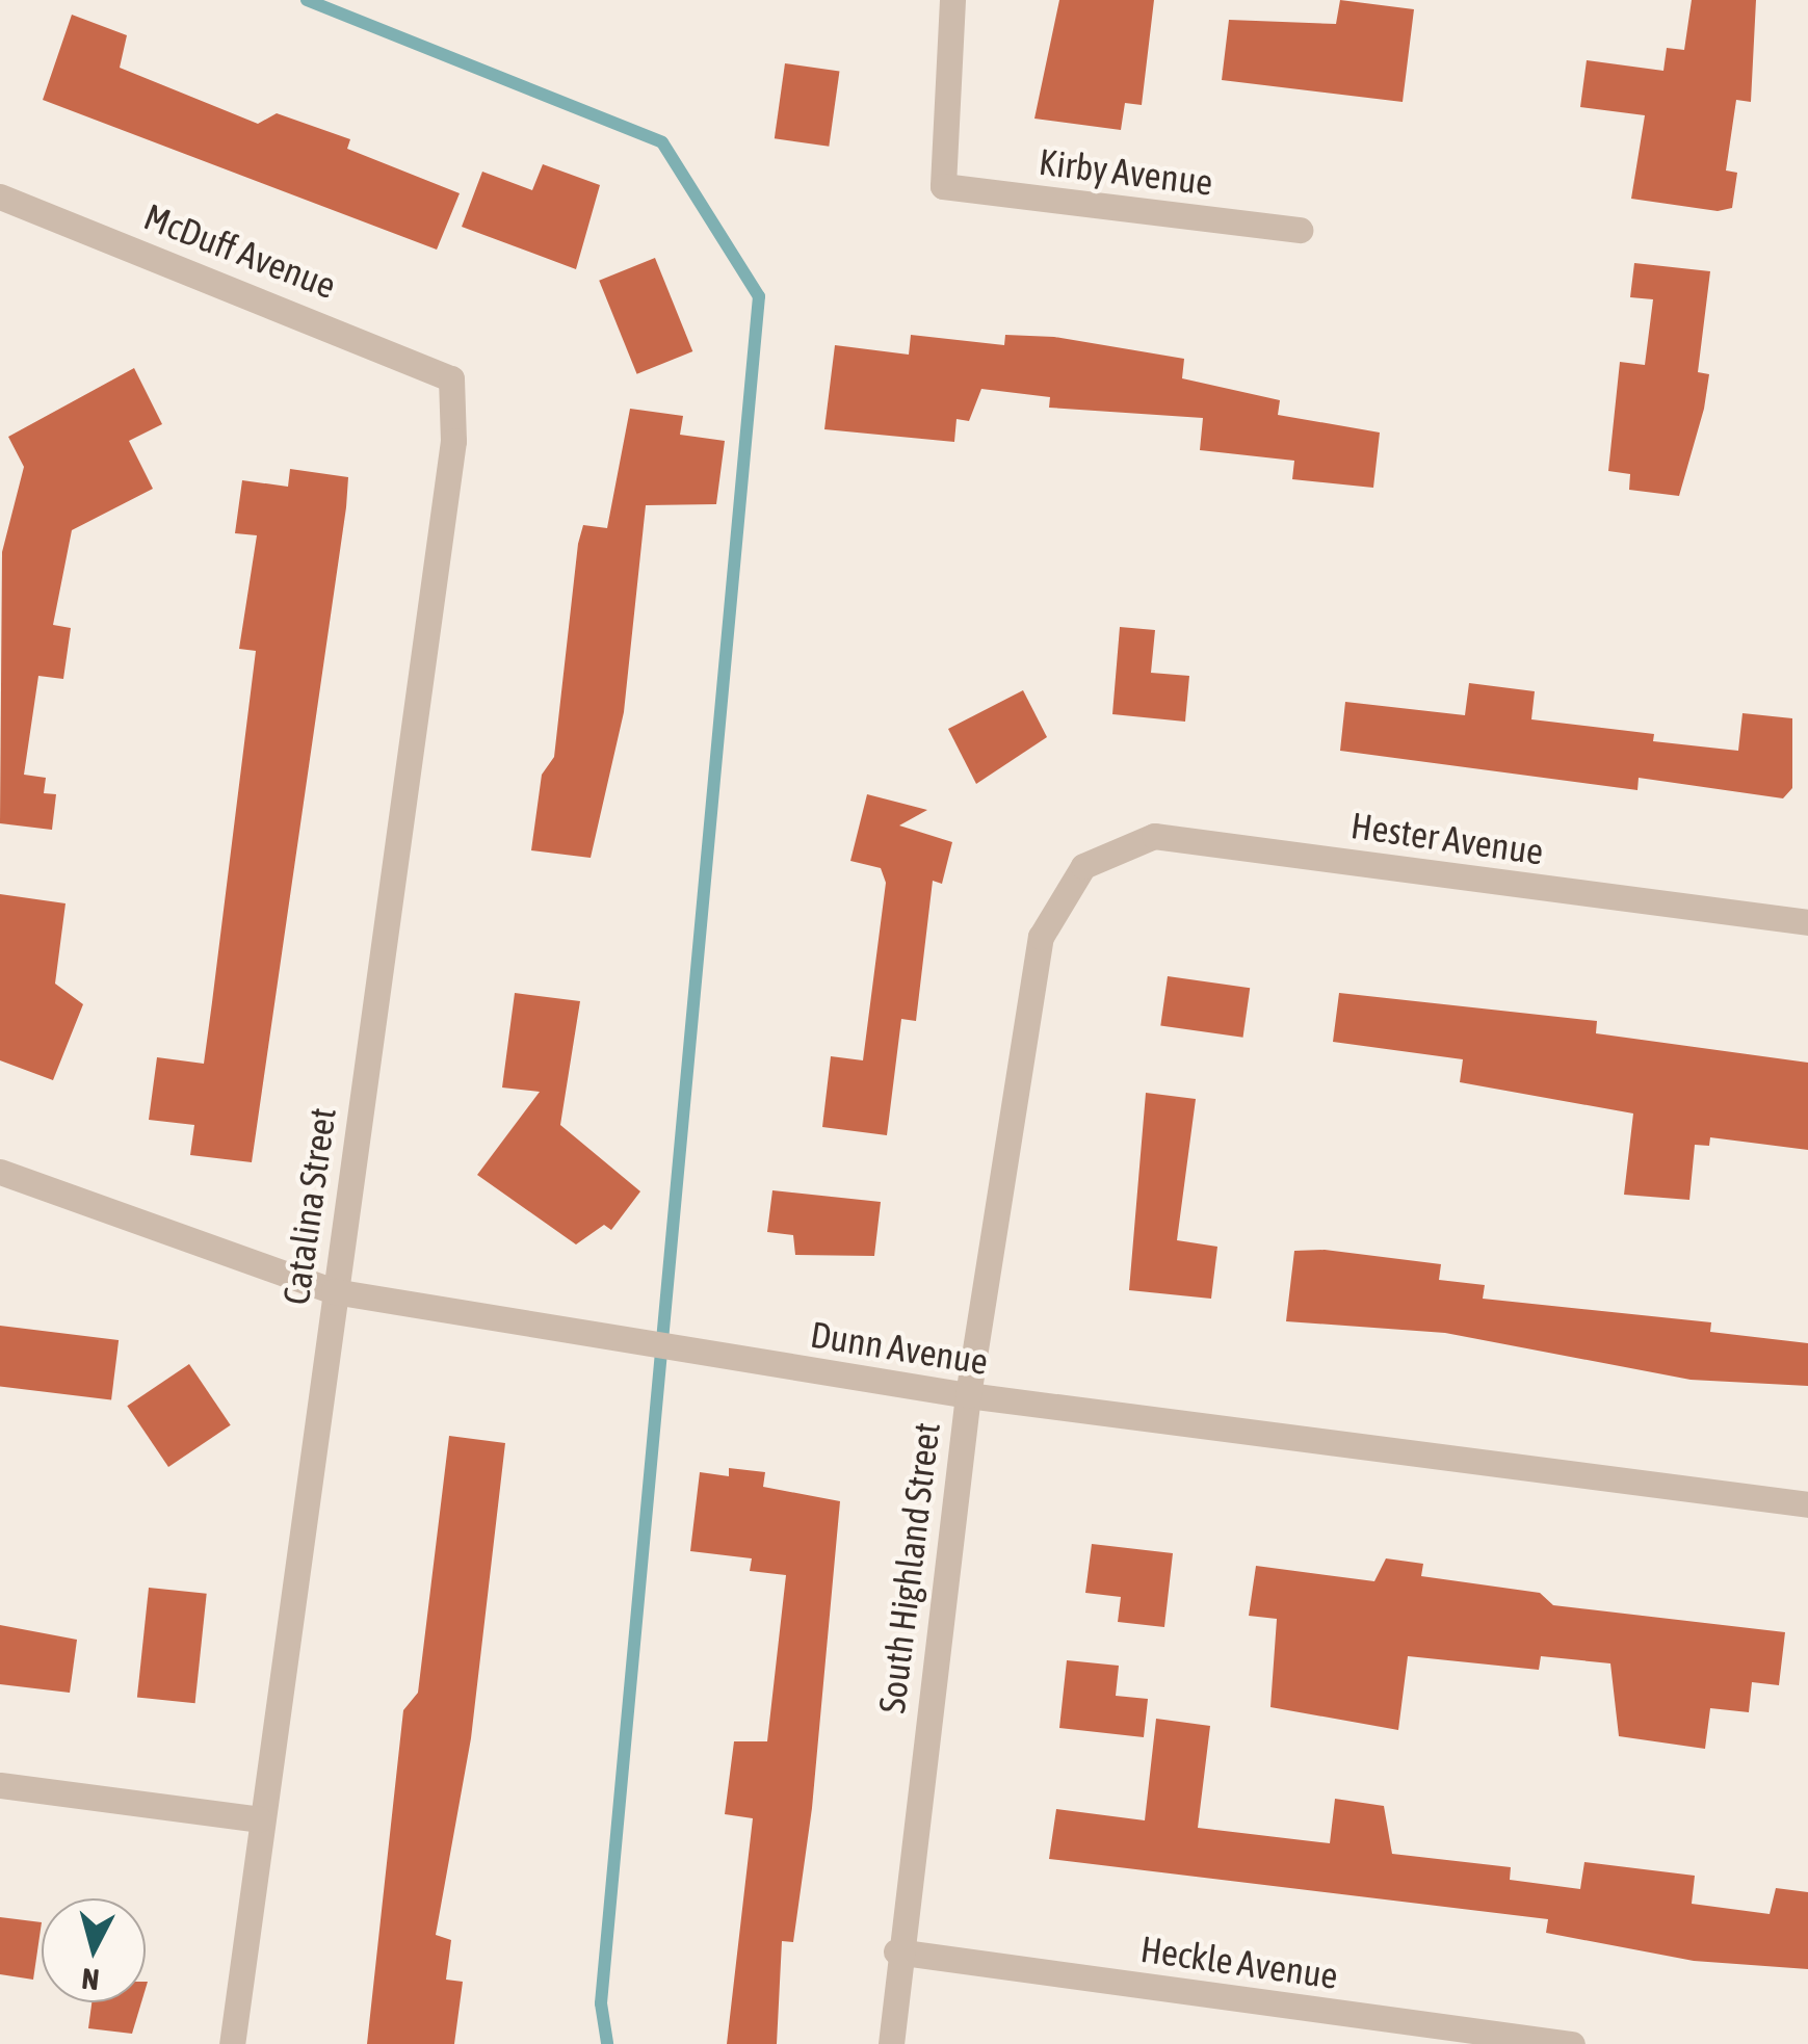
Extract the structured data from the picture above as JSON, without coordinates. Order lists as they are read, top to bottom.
{
  "streets": {
    "street": [
      "Kirby Avenue",
      "McDuff Avenue",
      "Hester Avenue",
      "Catalina Street",
      "Dunn Avenue",
      "South Highland Street",
      "Heckle Avenue"
    ]
  },
  "crossings": [
    ["McDuff Avenue", "Catalina Street"],
    ["Hester Avenue", "South Highland Street"],
    ["Catalina Street", "Dunn Avenue"],
    ["Dunn Avenue", "South Highland Street"],
    ["South Highland Street", "Heckle Avenue"]
  ],
  "north": "bottom"
}
